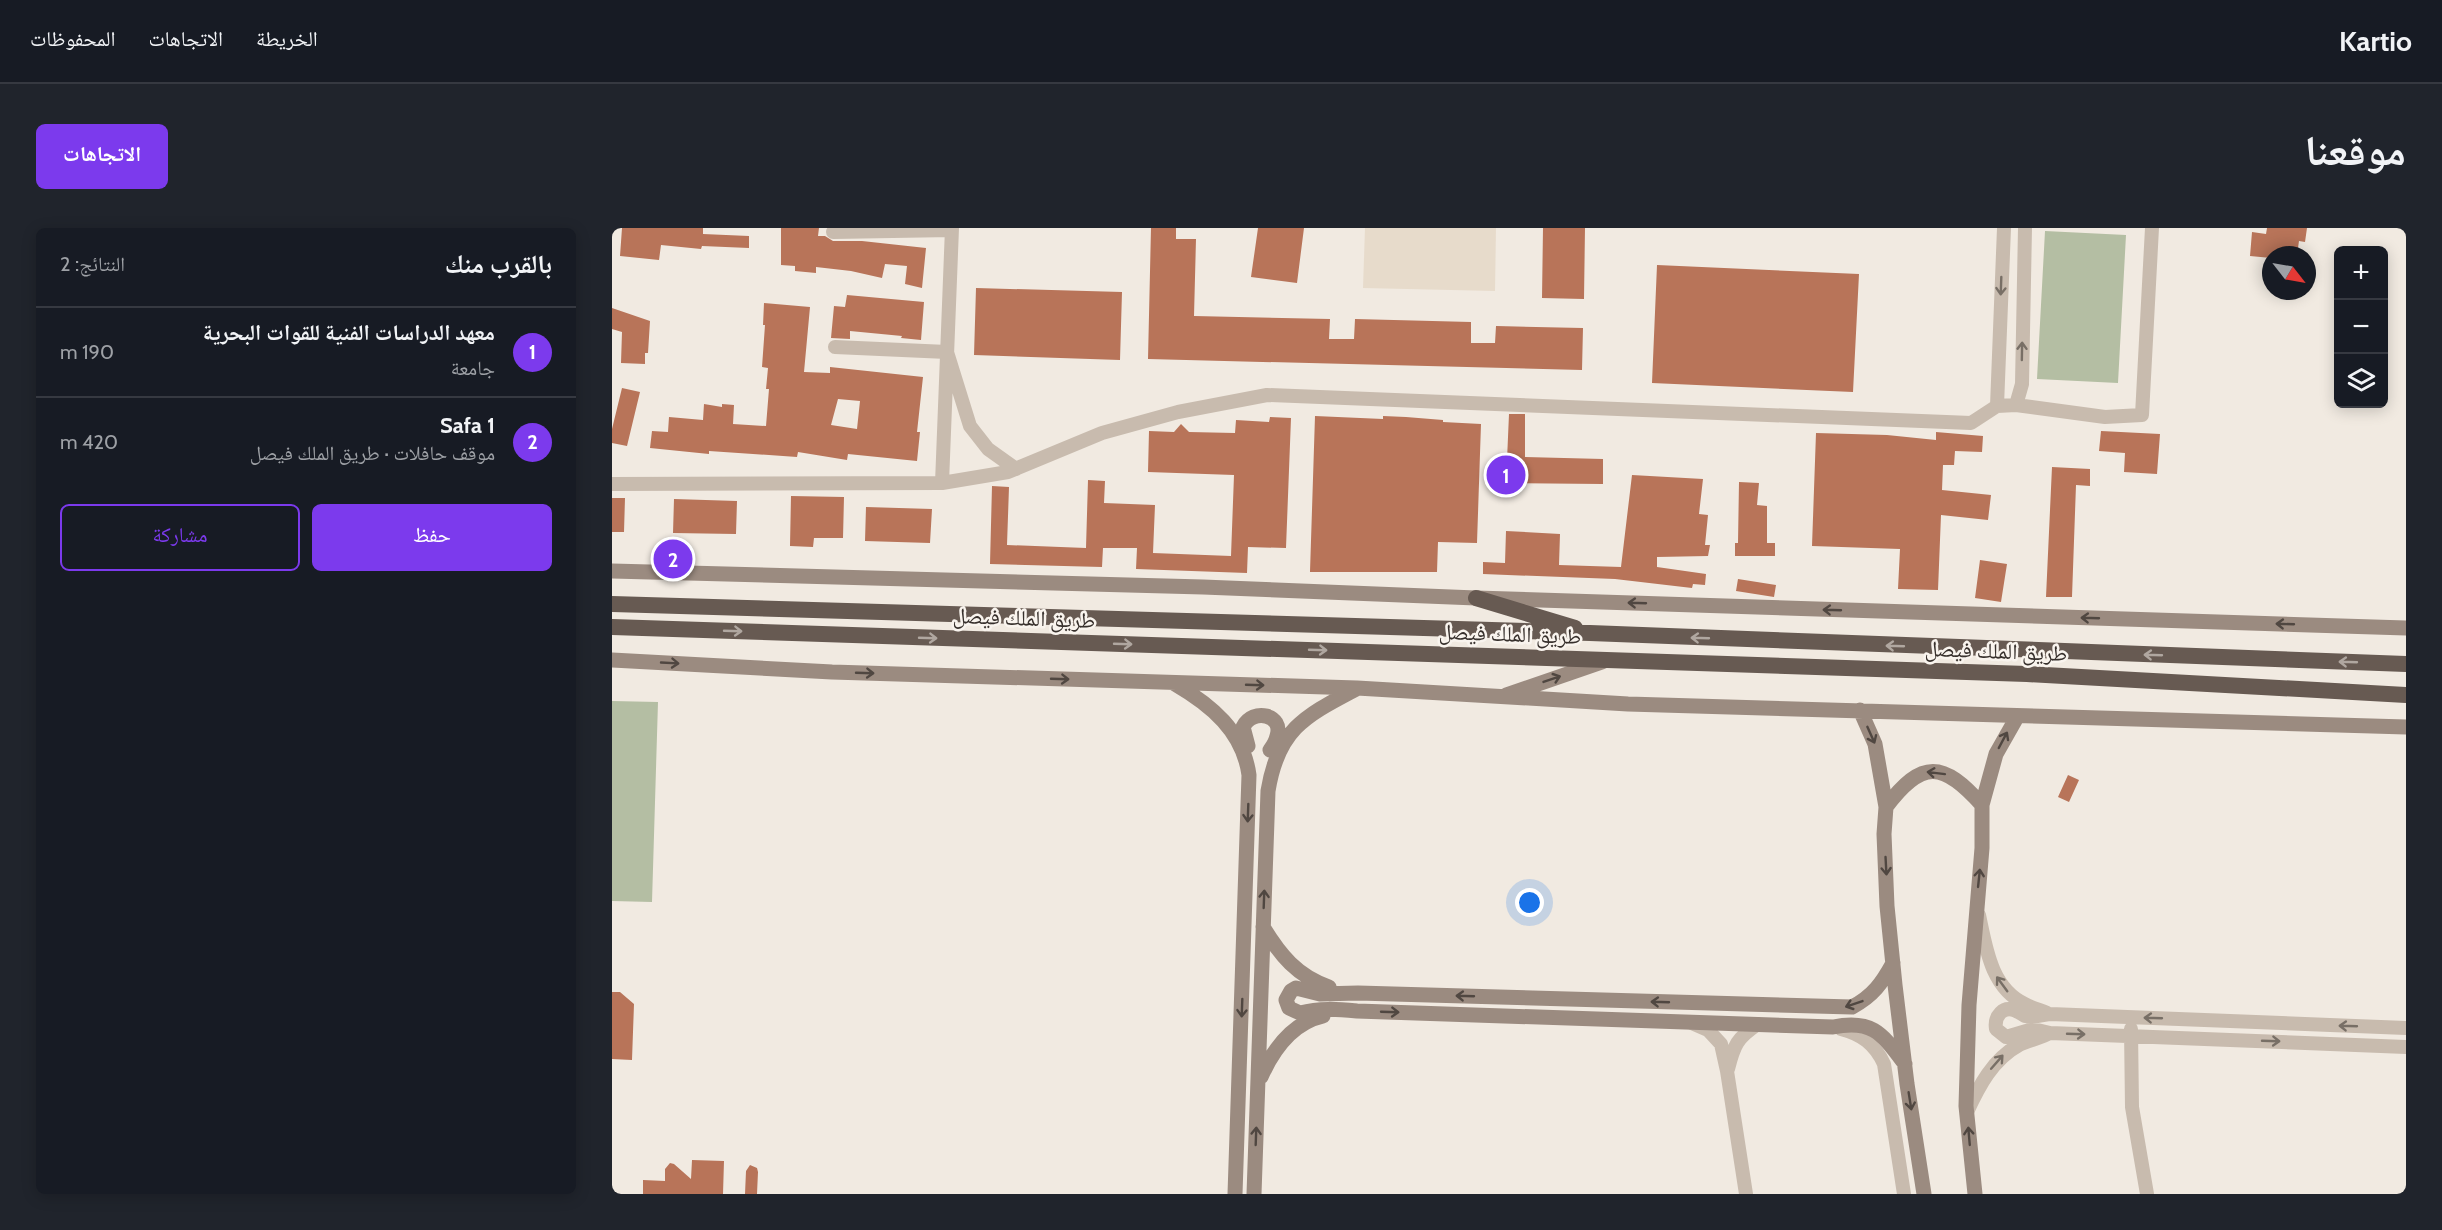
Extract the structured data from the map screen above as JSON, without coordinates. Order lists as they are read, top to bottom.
{
  "streets": {
    "highway": ["طريق الملك فيصل"]
  },
  "north": "bottom right",
  "page": {
    "header": "Kartio",
    "nav": ["الخريطة", "الاتجاهات", "المحفوظات"],
    "title": "موقعنا",
    "buttons": [
      "الاتجاهات",
      ["حفظ", "مشاركة"]
    ],
    "heading": ["بالقرب منك", "النتائج: 2"],
    "map_buttons": ["+", "−"],
    "list": [
      {
        "mark": "1",
        "name": "معهد الدراسات الفنية للقوات البحرية",
        "note": "جامعة",
        "value": "190 m"
      },
      {
        "mark": "2",
        "name": "Safa 1",
        "note": "موقف حافلات · طريق الملك فيصل",
        "value": "420 m"
      }
    ],
    "pins": ["1", "2"]
  }
}
